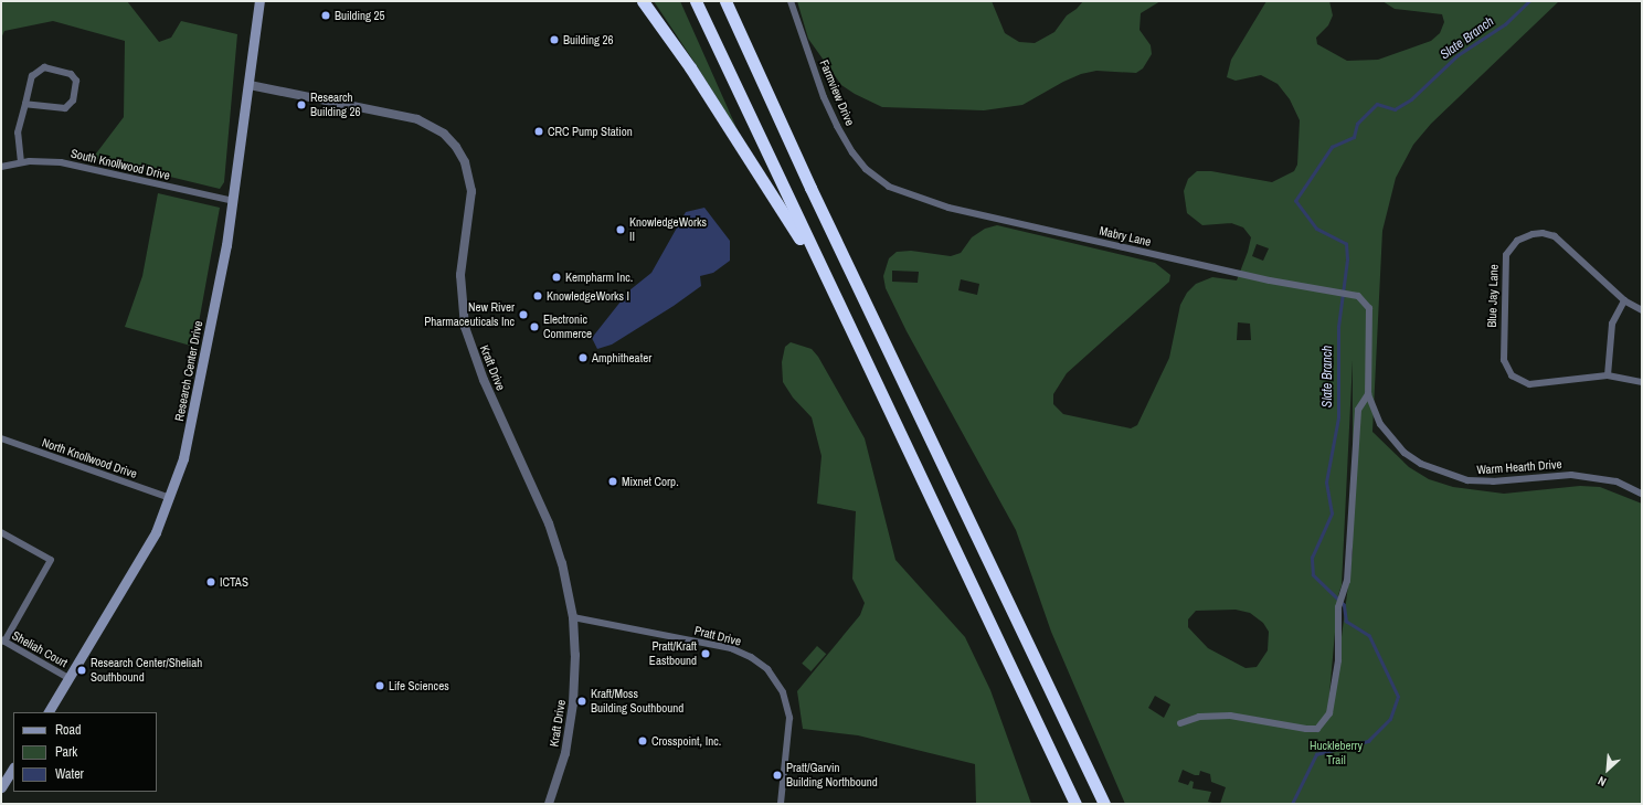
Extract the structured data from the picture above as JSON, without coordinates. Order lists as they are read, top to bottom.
{
  "streets": {
    "main road": ["Research Center Drive"],
    "street": [
      "Farmview Drive",
      "South Knollwood Drive",
      "Mabry Lane",
      "Blue Jay Lane",
      "Kraft Drive",
      "North Knollwood Drive",
      "Warm Hearth Drive",
      "Pratt Drive",
      "Sheliah Court"
    ]
  },
  "crossings": [
    ["Farmview Drive", "Mabry Lane"],
    ["South Knollwood Drive", "Research Center Drive"],
    ["Mabry Lane", "Warm Hearth Drive"],
    ["Kraft Drive", "Research Center Drive"],
    ["Kraft Drive", "Pratt Drive"],
    ["Research Center Drive", "North Knollwood Drive"],
    ["Research Center Drive", "Sheliah Court"]
  ],
  "water": ["Slate Branch"],
  "parks": ["Huckleberry Trail"],
  "places": [
    "Building 25",
    "Building 26",
    "Research Building 26",
    "CRC Pump Station",
    "KnowledgeWorks II",
    "Kempharm Inc.",
    "KnowledgeWorks I",
    "New River Pharmaceuticals Inc",
    "Electronic Commerce",
    "Amphitheater",
    "Mixnet Corp.",
    "ICTAS",
    "Pratt/Kraft Eastbound",
    "Research Center/Sheliah Southbound",
    "Life Sciences",
    "Kraft/Moss Building Southbound",
    "Crosspoint, Inc.",
    "Pratt/Garvin Building Northbound"
  ],
  "legend": ["Road", "Park", "Water"],
  "north": "bottom left"
}
